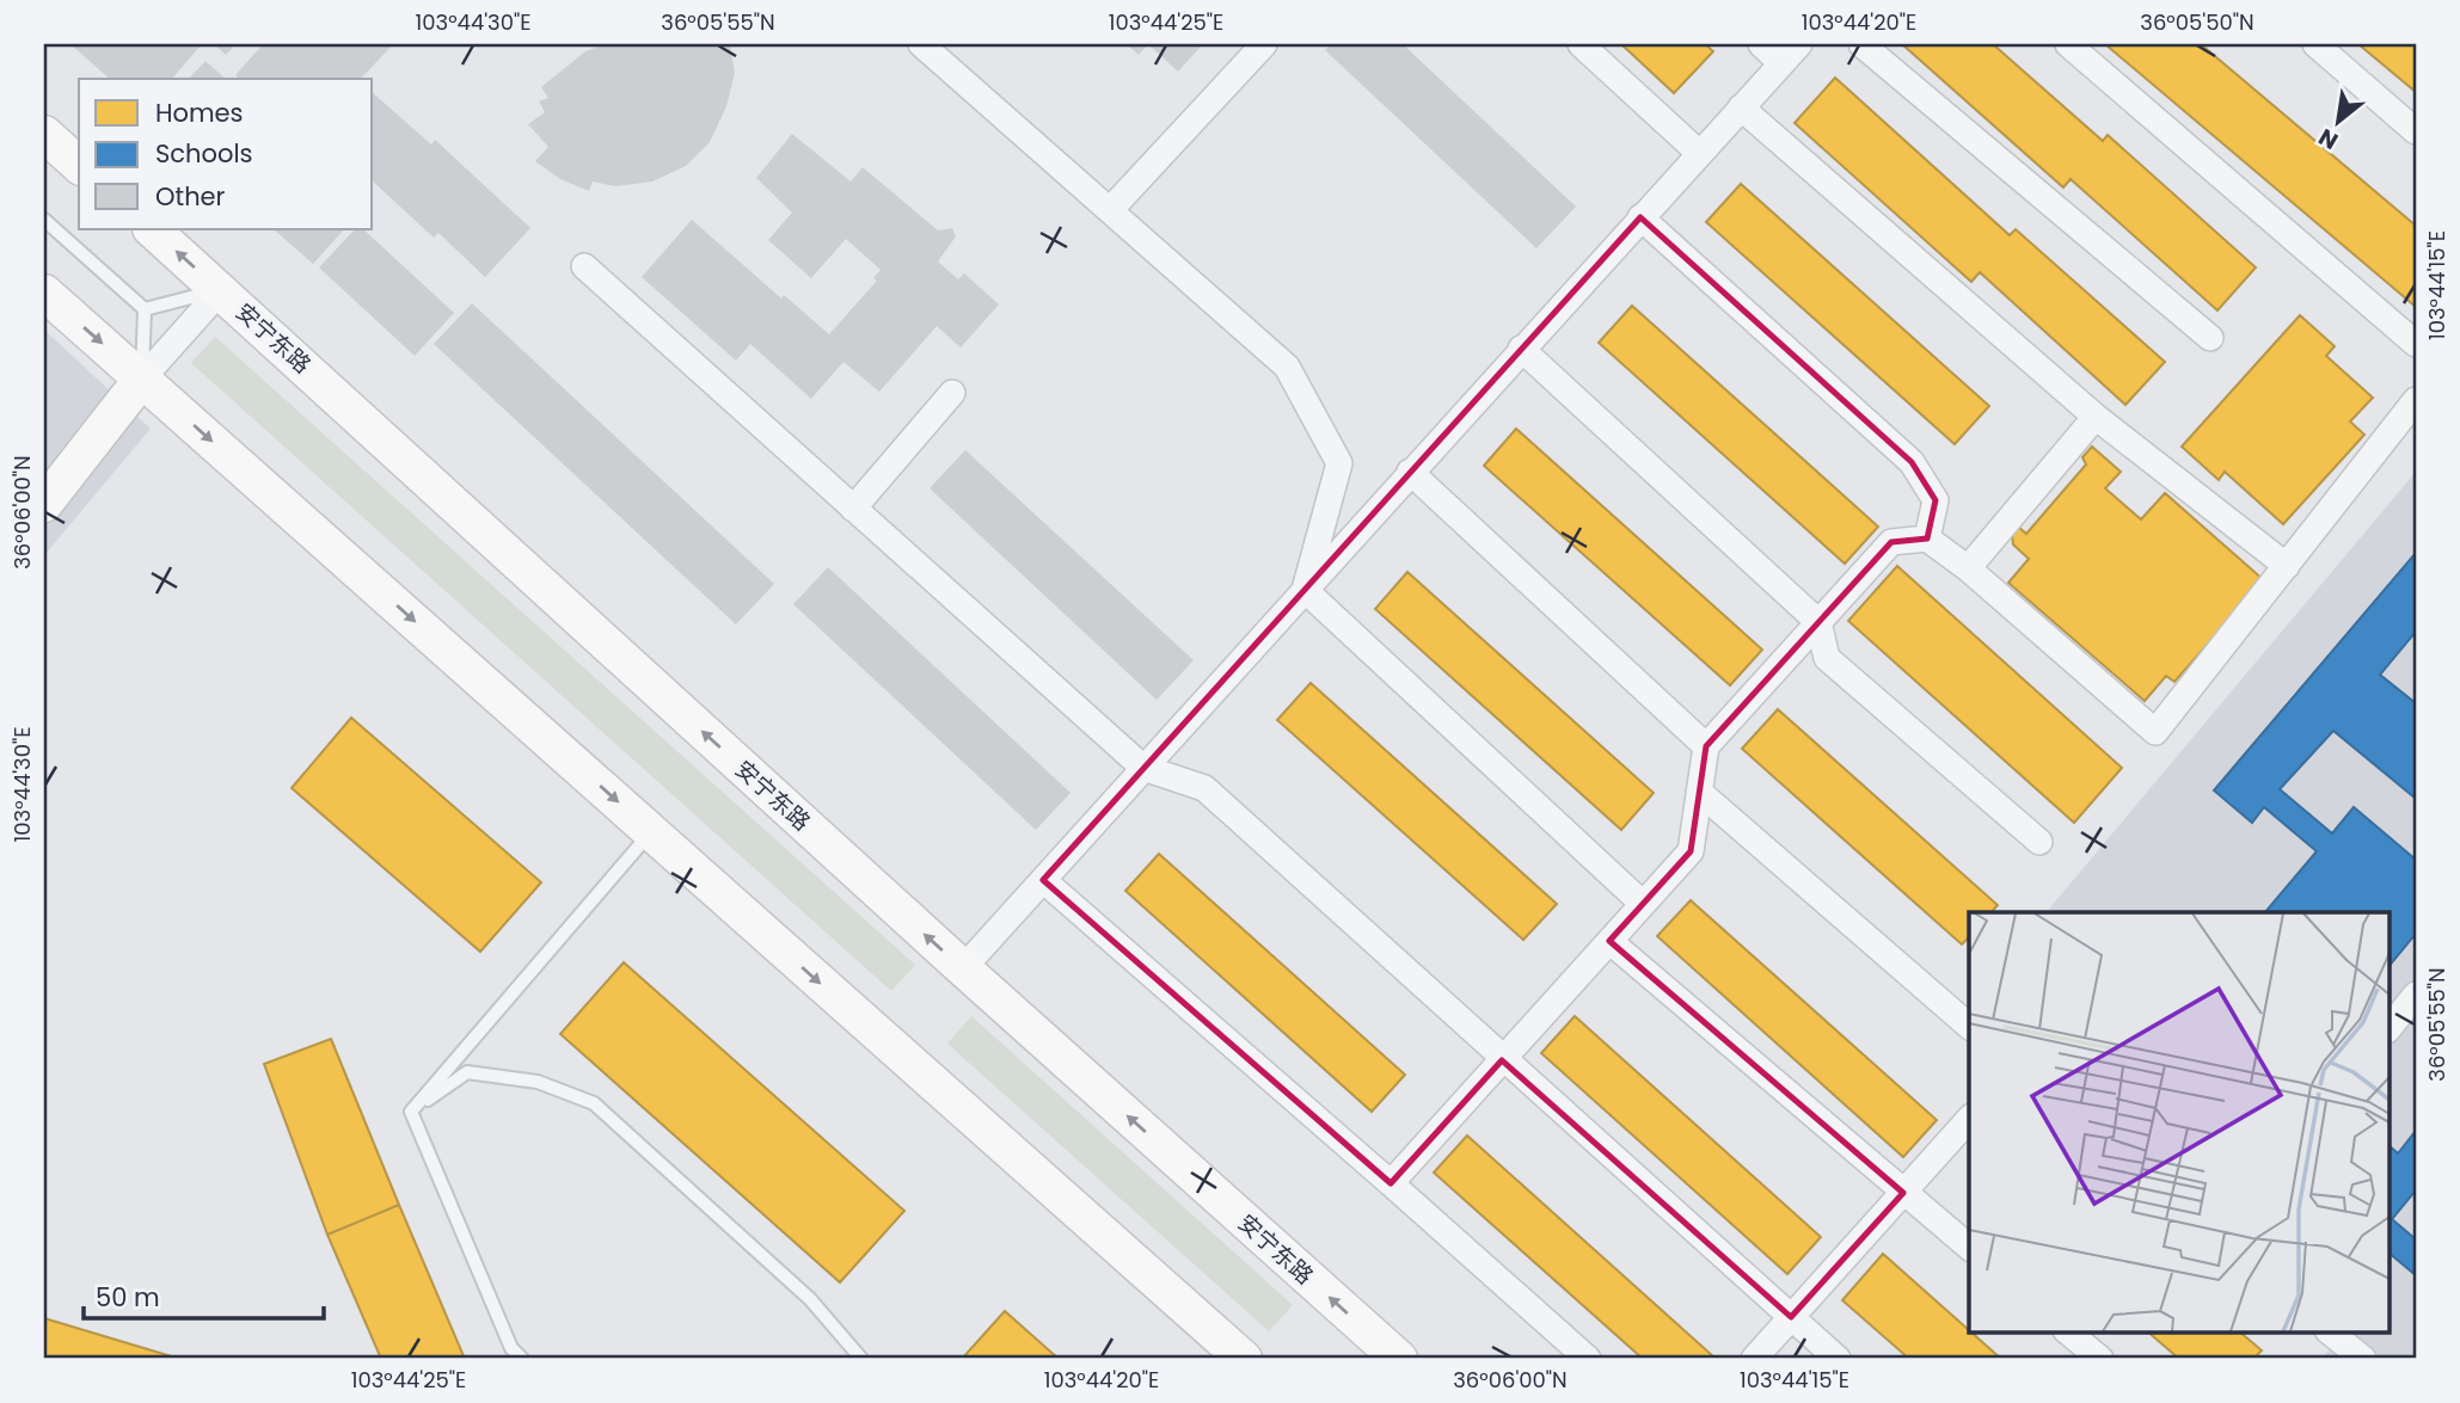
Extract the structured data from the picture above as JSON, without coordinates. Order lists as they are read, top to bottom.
{
  "streets": {
    "main road": ["安宁东路"]
  },
  "legend": ["Homes", "Schools", "Other"],
  "scale_bar": "50 m",
  "north": "bottom left",
  "coordinates": [
    "103°44'30\"E",
    "36°05'55\"N",
    "103°44'25\"E",
    "103°44'20\"E",
    "36°05'50\"N",
    "103°44'15\"E",
    "36°06'00\"N"
  ]
}
